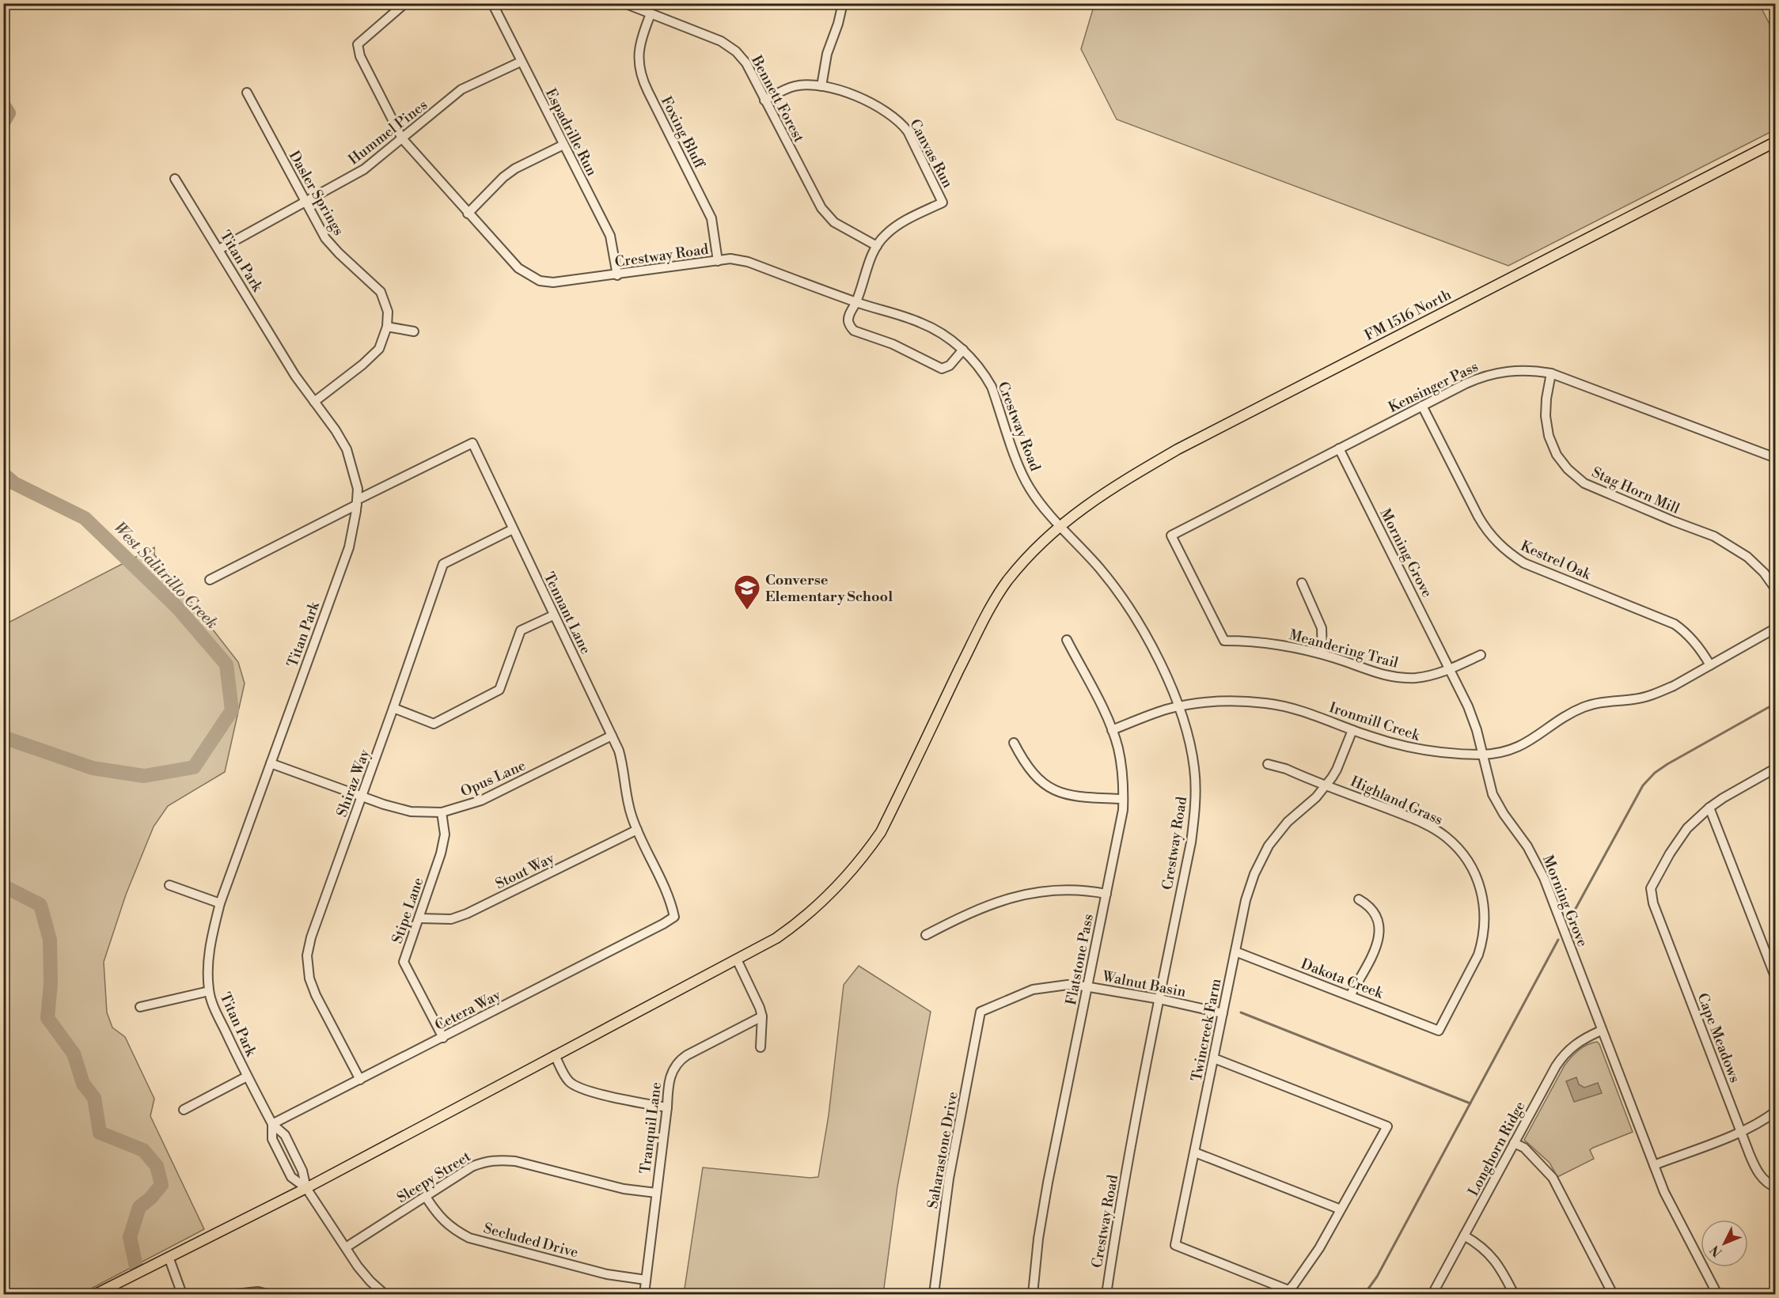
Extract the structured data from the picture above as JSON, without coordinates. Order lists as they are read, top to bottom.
{
  "streets": {
    "main road": ["FM 1516 North"],
    "street": [
      "Bennett Forest",
      "Hummel Pines",
      "Espadrille Run",
      "Foxing Bluff",
      "Canvas Run",
      "Dasler Springs",
      "Crestway Road",
      "Titan Park",
      "Kensinger Pass",
      "Stag Horn Mill",
      "Morning Grove",
      "Kestrel Oak",
      "Tennant Lane",
      "Meandering Trail",
      "Ironmill Creek",
      "Opus Lane",
      "Shiraz Way",
      "Highland Grass",
      "Stout Way",
      "Stipe Lane",
      "Flatstone Pass",
      "Dakota Creek",
      "Walnut Basin",
      "Cetera Way",
      "Twincreek Farm",
      "Cape Meadows",
      "Tranquil Lane",
      "Longhorn Ridge",
      "Saharastone Drive",
      "Sleepy Street",
      "Secluded Drive"
    ]
  },
  "crossings": [
    ["Bennett Forest", "Foxing Bluff"],
    ["Bennett Forest", "Canvas Run"],
    ["Hummel Pines", "Espadrille Run"],
    ["Hummel Pines", "Dasler Springs"],
    ["Hummel Pines", "Crestway Road"],
    ["Hummel Pines", "Titan Park"],
    ["Espadrille Run", "Crestway Road"],
    ["Foxing Bluff", "Crestway Road"],
    ["Dasler Springs", "Titan Park"],
    ["Crestway Road", "FM 1516 North"],
    ["Crestway Road", "Ironmill Creek"],
    ["Crestway Road", "Walnut Basin"],
    ["Titan Park", "Tennant Lane"],
    ["Titan Park", "Opus Lane"],
    ["Titan Park", "Cetera Way"],
    ["Kensinger Pass", "Stag Horn Mill"],
    ["Kensinger Pass", "Morning Grove"],
    ["Kensinger Pass", "Kestrel Oak"],
    ["Kensinger Pass", "Meandering Trail"],
    ["Morning Grove", "Meandering Trail"],
    ["Morning Grove", "Ironmill Creek"],
    ["Morning Grove", "Longhorn Ridge"],
    ["Kestrel Oak", "Ironmill Creek"],
    ["Tennant Lane", "Opus Lane"],
    ["Tennant Lane", "Shiraz Way"],
    ["Tennant Lane", "Stout Way"],
    ["Tennant Lane", "Cetera Way"],
    ["Ironmill Creek", "Flatstone Pass"],
    ["Ironmill Creek", "Twincreek Farm"],
    ["Opus Lane", "Shiraz Way"],
    ["Opus Lane", "Stipe Lane"],
    ["Shiraz Way", "Cetera Way"],
    ["Highland Grass", "Dakota Creek"],
    ["Highland Grass", "Twincreek Farm"],
    ["Stout Way", "Stipe Lane"],
    ["Stipe Lane", "Cetera Way"],
    ["Flatstone Pass", "Walnut Basin"],
    ["Dakota Creek", "Twincreek Farm"],
    ["Walnut Basin", "Twincreek Farm"],
    ["Walnut Basin", "Saharastone Drive"],
    ["Tranquil Lane", "Sleepy Street"],
    ["Tranquil Lane", "Secluded Drive"],
    ["Sleepy Street", "Secluded Drive"]
  ],
  "water": ["West Salitrillo Creek"],
  "places": {
    "school or university": ["Converse Elementary School"]
  },
  "north": "bottom left"
}
